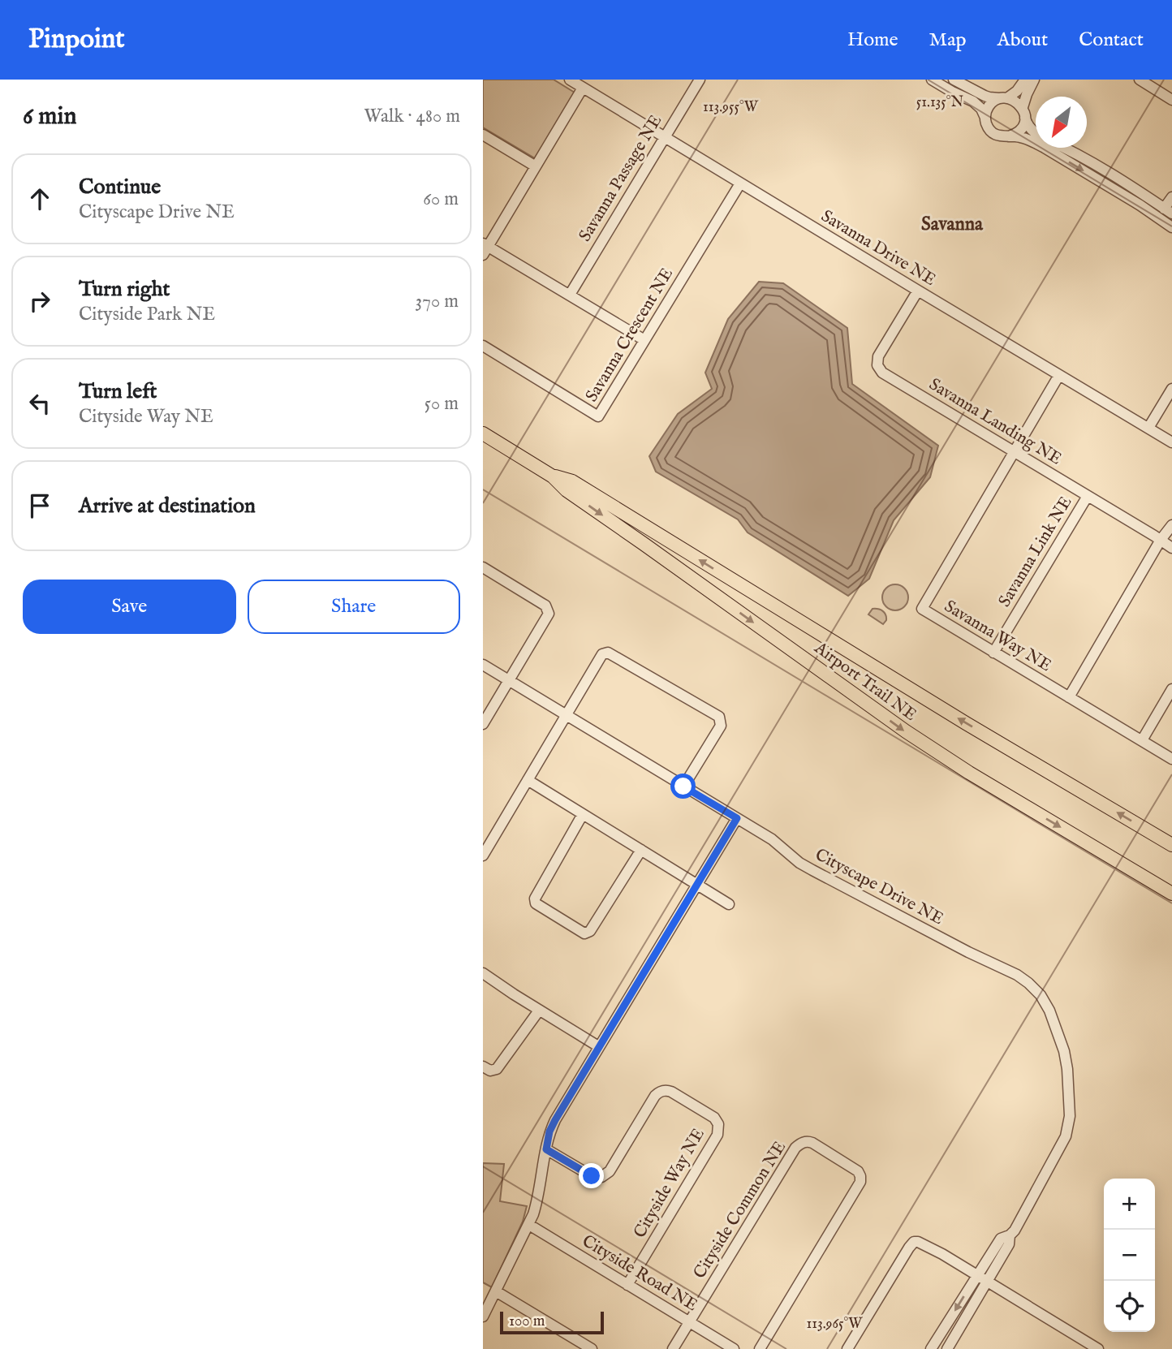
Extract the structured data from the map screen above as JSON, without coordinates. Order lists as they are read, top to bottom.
{
  "streets": {
    "main road": ["Airport Trail NE"],
    "street": [
      "Savanna Passage NE",
      "Savanna Drive NE",
      "Savanna Crescent NE",
      "Savanna Landing NE",
      "Savanna Link NE",
      "Savanna Way NE",
      "Cityscape Drive NE",
      "Cityside Way NE",
      "Cityside Common NE",
      "Cityside Road NE"
    ]
  },
  "crossings": [
    ["Savanna Passage NE", "Savanna Drive NE"],
    ["Savanna Drive NE", "Savanna Crescent NE"],
    ["Savanna Drive NE", "Savanna Landing NE"],
    ["Savanna Drive NE", "Savanna Way NE"],
    ["Savanna Landing NE", "Savanna Link NE"],
    ["Savanna Landing NE", "Savanna Way NE"],
    ["Savanna Link NE", "Savanna Way NE"],
    ["Cityside Way NE", "Cityside Road NE"],
    ["Cityside Common NE", "Cityside Road NE"]
  ],
  "districts": ["Savanna"],
  "scale_bar": "100 m",
  "north": "bottom left",
  "page": {
    "header": "Pinpoint",
    "nav": [
      "Home",
      "Map",
      "About",
      "Contact"
    ],
    "heading": ["6 min", "Walk · 480 m"],
    "list": [
      ["Continue", "Cityscape Drive NE", "60 m"],
      ["Turn right", "Cityside Park NE", "370 m"],
      ["Turn left", "Cityside Way NE", "50 m"],
      "Arrive at destination"
    ],
    "buttons": ["Save", "Share"],
    "map_buttons": ["+", "−"],
    "scale": "100 m"
  },
  "coordinates": ["51.135°N", "113.955°W", "113.965°W"]
}
